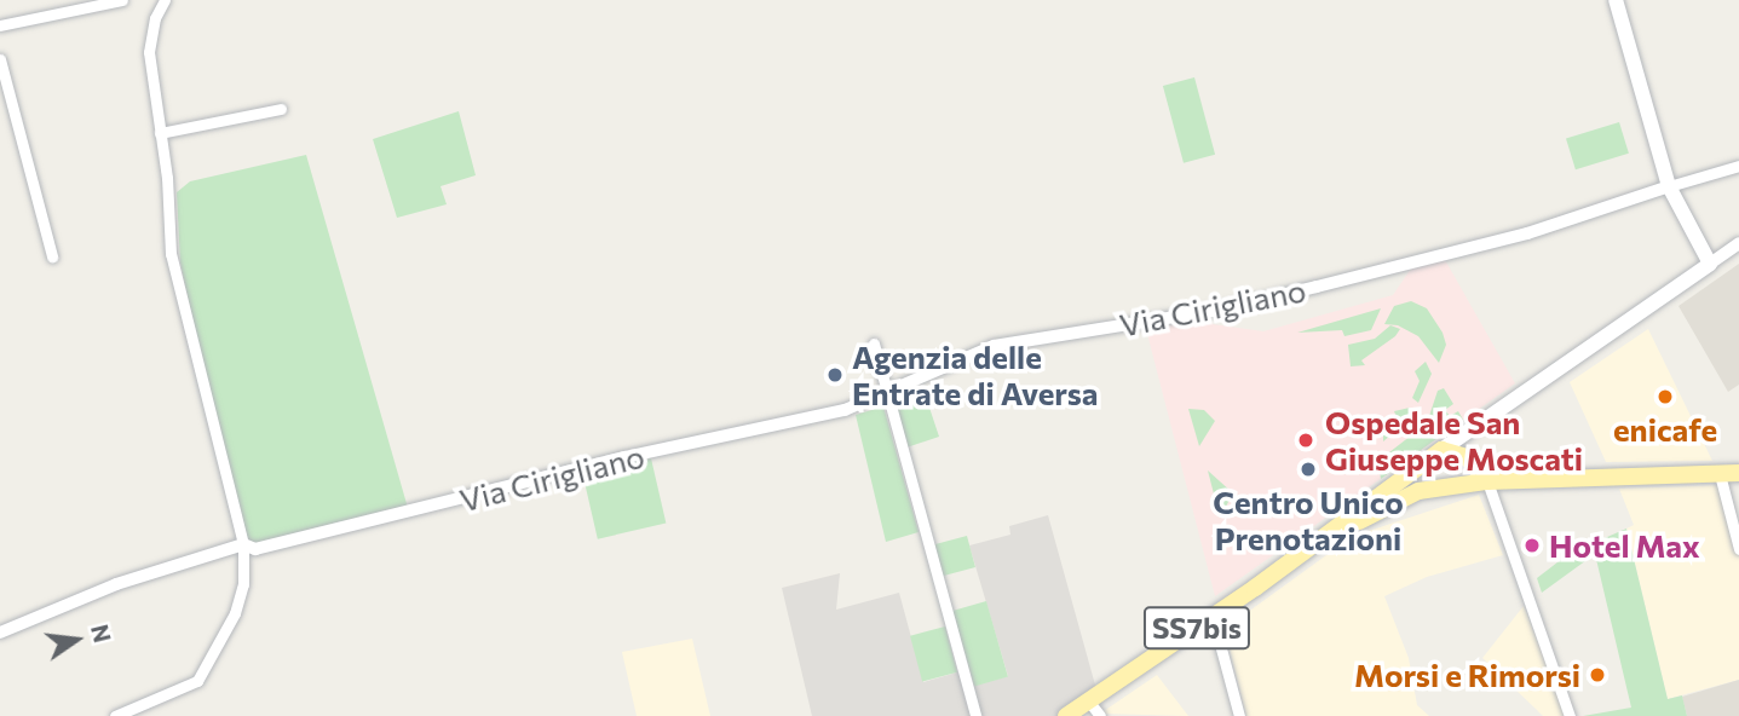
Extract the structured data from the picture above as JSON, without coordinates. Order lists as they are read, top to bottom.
{
  "streets": {
    "main road": ["SS7bis"],
    "street": ["Via Cirigliano"]
  },
  "places": [
    "Agenzia delle Entrate di Aversa",
    "enicafe",
    "Ospedale San Giuseppe Moscati",
    "Centro Unico Prenotazioni",
    "Hotel Max",
    "Morsi e Rimorsi"
  ],
  "north": "right"
}
